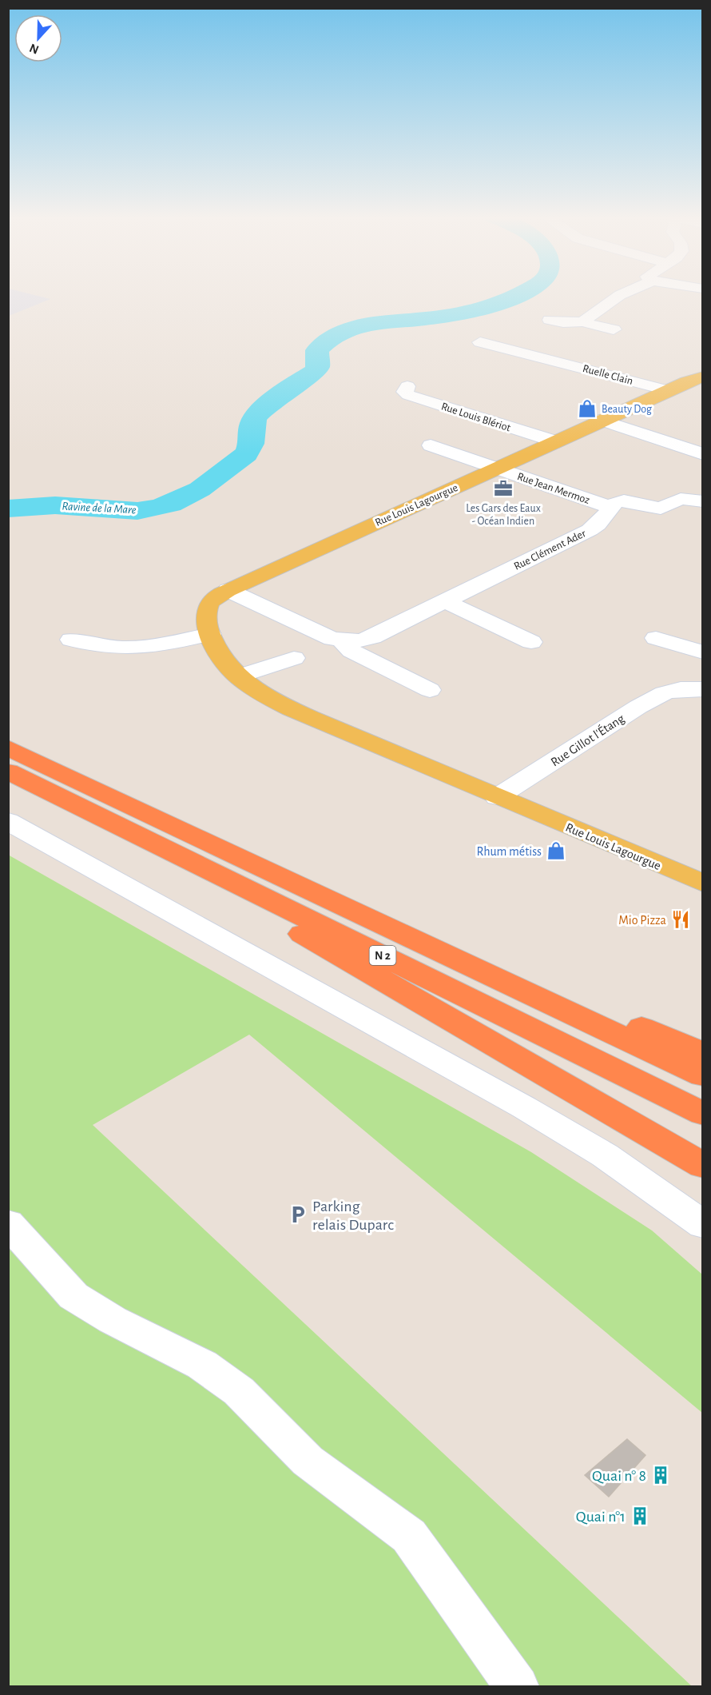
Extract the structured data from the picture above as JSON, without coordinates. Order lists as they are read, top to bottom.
{
  "streets": {
    "highway": ["N 2"],
    "main road": ["Rue Louis Lagourgue"],
    "street": [
      "Ruelle Clain",
      "Rue Louis Blériot",
      "Rue Jean Mermoz",
      "Rue Clément Ader",
      "Rue Gillot l'Étang"
    ]
  },
  "crossings": [
    ["Ruelle Clain", "Rue Louis Lagourgue"],
    ["Rue Louis Blériot", "Rue Louis Lagourgue"],
    ["Rue Jean Mermoz", "Rue Louis Lagourgue"],
    ["Rue Jean Mermoz", "Rue Clément Ader"],
    ["Rue Louis Lagourgue", "Rue Clément Ader"],
    ["Rue Louis Lagourgue", "Rue Gillot l'Étang"]
  ],
  "water": ["Ravine de la Mare"],
  "places": {
    "shop": ["Beauty Dog", "Rhum métiss"],
    "office": ["Les Gars des Eaux - Océan Indien"],
    "restaurant": ["Mio Pizza"],
    "parking": ["Parking relais Duparc"],
    "building": ["Quai n° 8", "Quai n°1"]
  },
  "north": "bottom"
}
